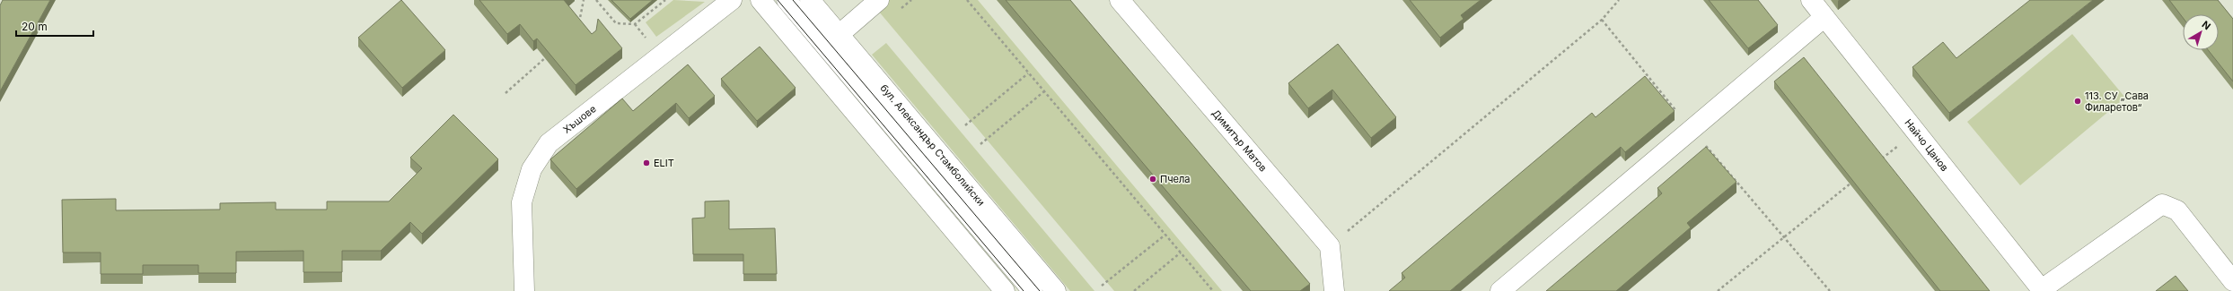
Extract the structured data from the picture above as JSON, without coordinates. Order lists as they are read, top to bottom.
{
  "streets": {
    "street": [
      "Хъшове",
      "Димитър Матов",
      "бул. Александър Стамболийски",
      "Найчо Цанов"
    ]
  },
  "places": ["113. СУ „Сава Филаретов“", "ELIT", "Пчела"],
  "scale_bar": "20 m",
  "north": "top right"
}
